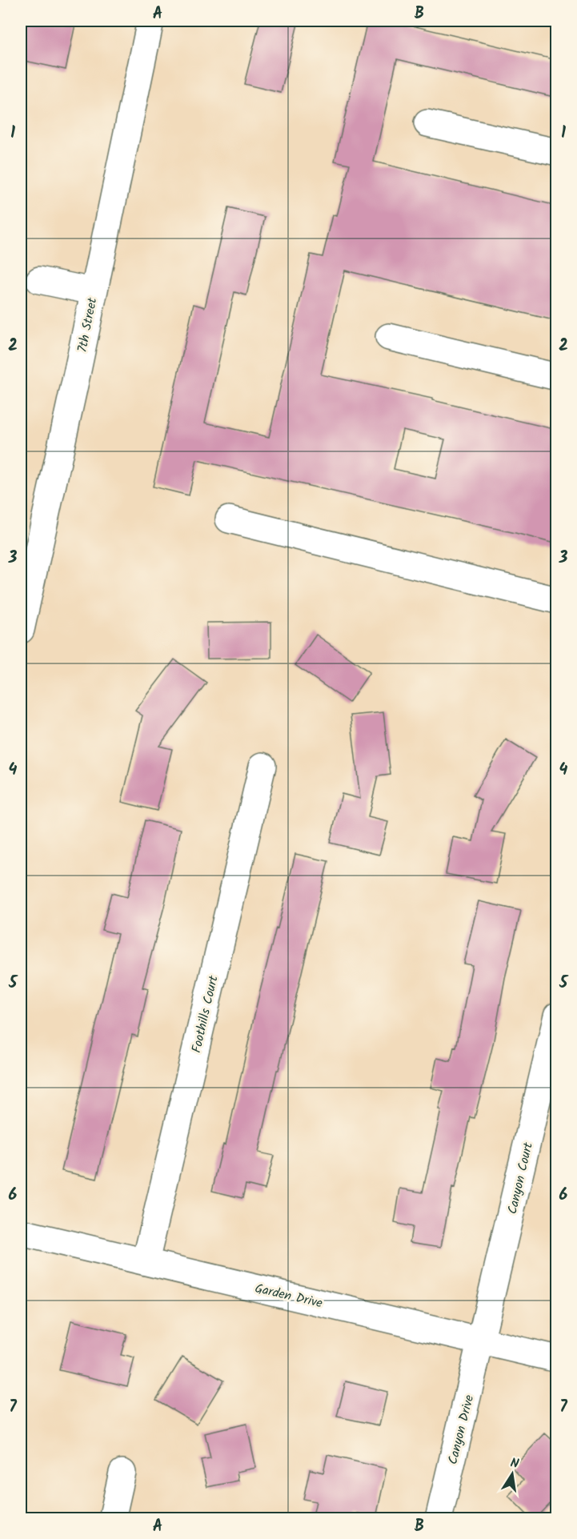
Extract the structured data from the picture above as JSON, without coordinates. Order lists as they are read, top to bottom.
{
  "streets": {
    "street": [
      "7th Street",
      "Foothills Court",
      "Canyon Court",
      "Garden Drive",
      "Canyon Drive"
    ]
  },
  "crossings": [
    ["Foothills Court", "Garden Drive"],
    ["Canyon Court", "Garden Drive"],
    ["Canyon Court", "Canyon Drive"],
    ["Garden Drive", "Canyon Drive"]
  ],
  "north": "top",
  "grid": {
    "columns": ["A", "B"],
    "rows": [
      "1",
      "2",
      "3",
      "4",
      "5",
      "6",
      "7"
    ]
  }
}
